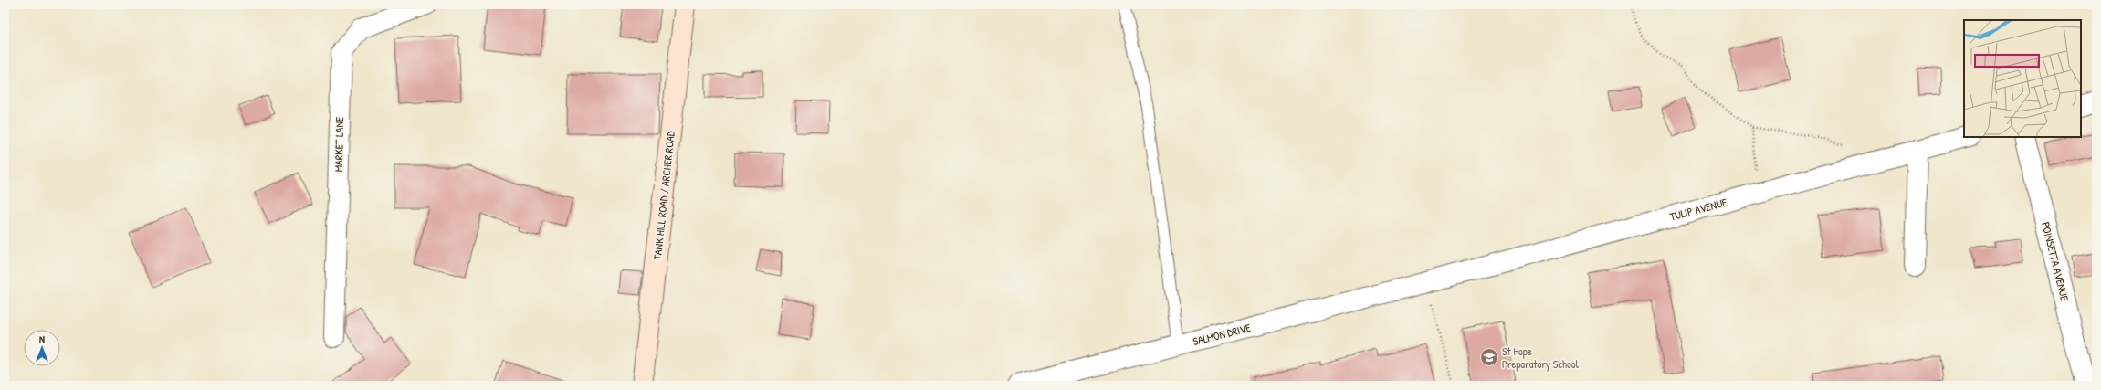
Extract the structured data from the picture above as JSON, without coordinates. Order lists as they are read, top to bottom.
{
  "streets": {
    "street": [
      "MARKET LANE",
      "TANK HILL ROAD / ARCHER ROAD",
      "TULIP AVENUE",
      "POINSETTA AVENUE",
      "SALMON DRIVE"
    ]
  },
  "crossings": [
    ["TULIP AVENUE", "SALMON DRIVE"]
  ],
  "places": {
    "school or university": ["St Hope Preparatory School"]
  },
  "north": "top"
}
